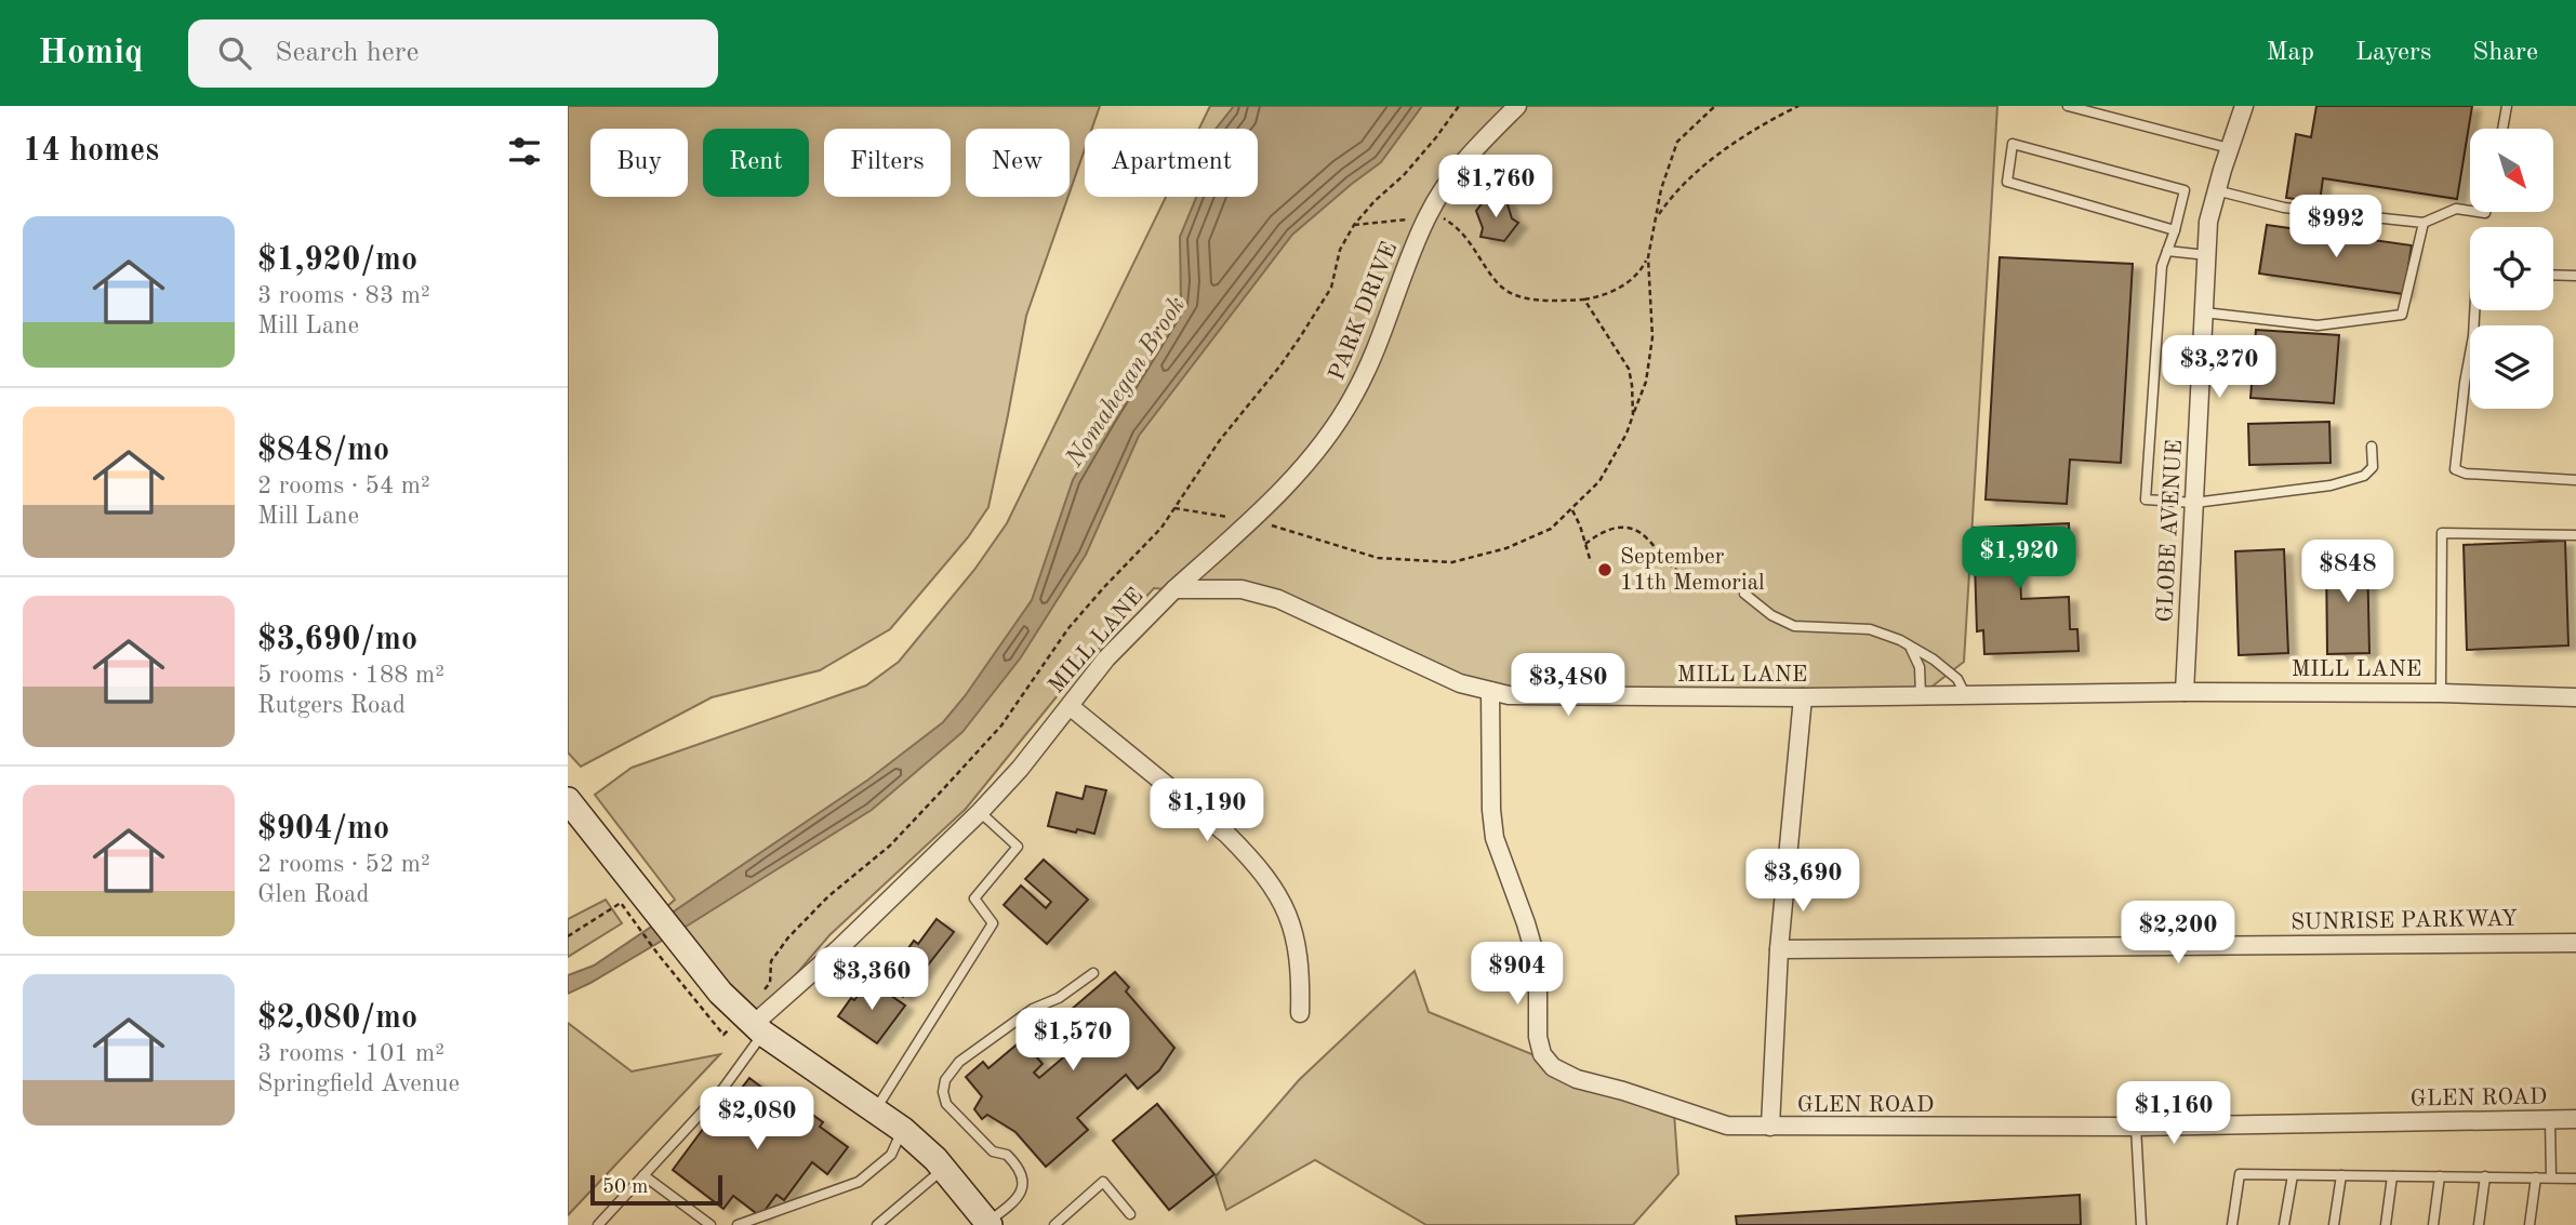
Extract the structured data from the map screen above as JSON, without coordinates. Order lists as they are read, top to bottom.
{
  "streets": {
    "street": [
      "PARK DRIVE",
      "GLOBE AVENUE",
      "MILL LANE",
      "SUNRISE PARKWAY",
      "GLEN ROAD"
    ]
  },
  "crossings": [
    ["PARK DRIVE", "MILL LANE"],
    ["GLOBE AVENUE", "MILL LANE"],
    ["MILL LANE", "GLEN ROAD"]
  ],
  "water": ["Nomahegan Brook"],
  "places": ["September 11th Memorial"],
  "scale_bar": "50 m",
  "north": "bottom right",
  "page": {
    "header": "Homiq",
    "search": "Search here",
    "nav": ["Map", "Layers", "Share"],
    "heading": "14 homes",
    "chip": [
      "Buy",
      "Rent",
      "Filters",
      "New",
      "Apartment"
    ],
    "price": [
      "$1,760",
      "$992",
      "$3,270",
      "$1,920",
      "$848",
      "$3,480",
      "$1,190",
      "$3,690",
      "$2,200",
      "$904",
      "$3,360",
      "$1,570",
      "$1,160",
      "$2,080"
    ],
    "list": [
      {
        "name": "$1,920/mo",
        "note": "3 rooms · 83 m² · Mill Lane"
      },
      {
        "name": "$848/mo",
        "note": "2 rooms · 54 m² · Mill Lane"
      },
      {
        "name": "$3,690/mo",
        "note": "5 rooms · 188 m² · Rutgers Road"
      },
      {
        "name": "$904/mo",
        "note": "2 rooms · 52 m² · Glen Road"
      },
      {
        "name": "$2,080/mo",
        "note": "3 rooms · 101 m² · Springfield Avenue"
      }
    ],
    "scale": "50 m"
  }
}
